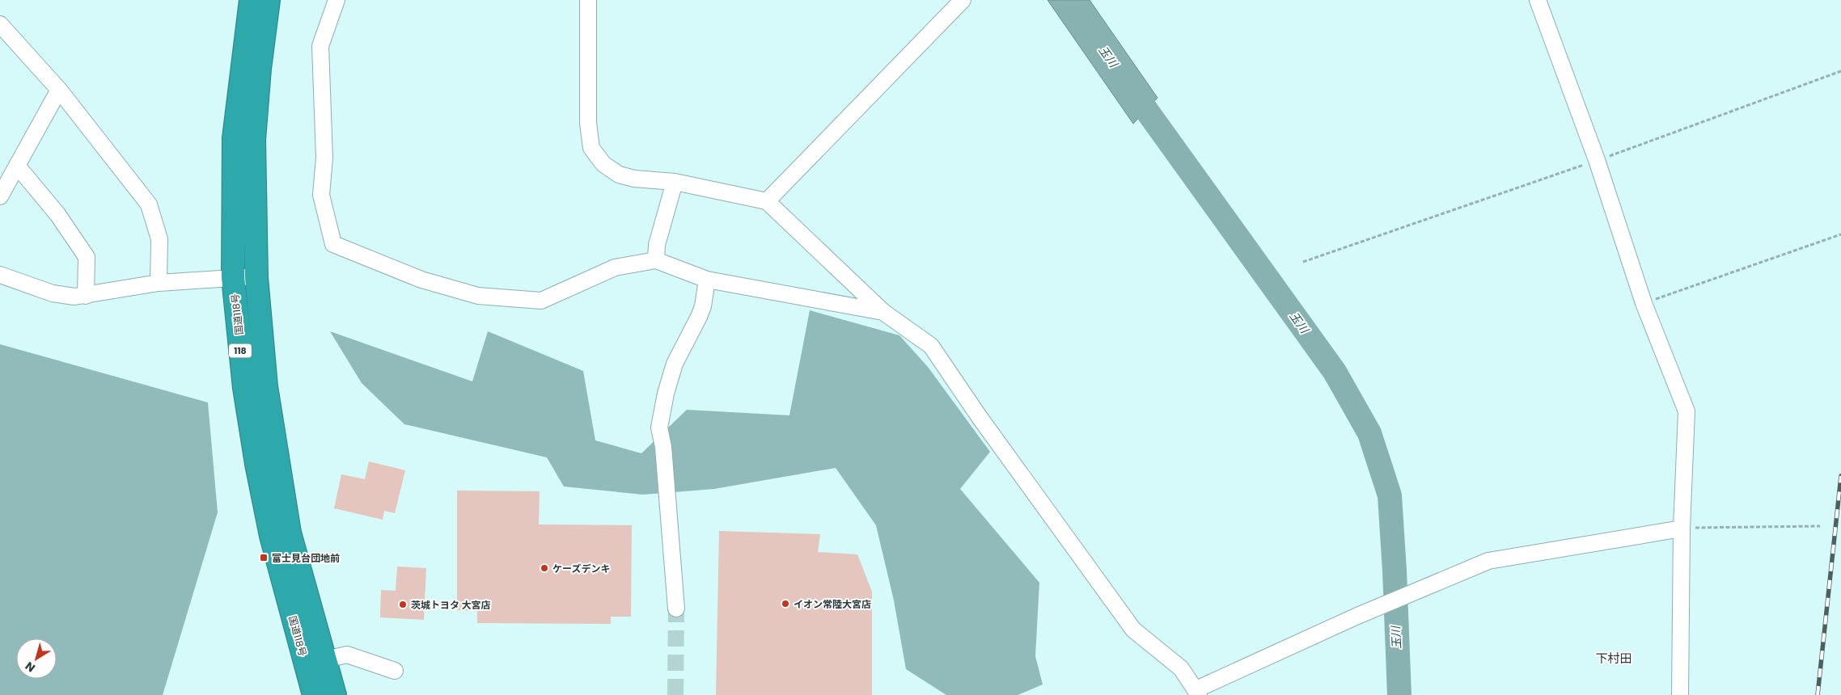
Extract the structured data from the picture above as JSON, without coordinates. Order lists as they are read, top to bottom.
{
  "streets": {
    "highway": ["国道118号", "118"]
  },
  "districts": ["下村田"],
  "water": ["玉川"],
  "places": {
    "transit": ["富士見台団地前"],
    "other": ["ケーズデンキ", "イオン常陸大宮店", "茨城トヨタ 大宮店"]
  },
  "north": "bottom left"
}
